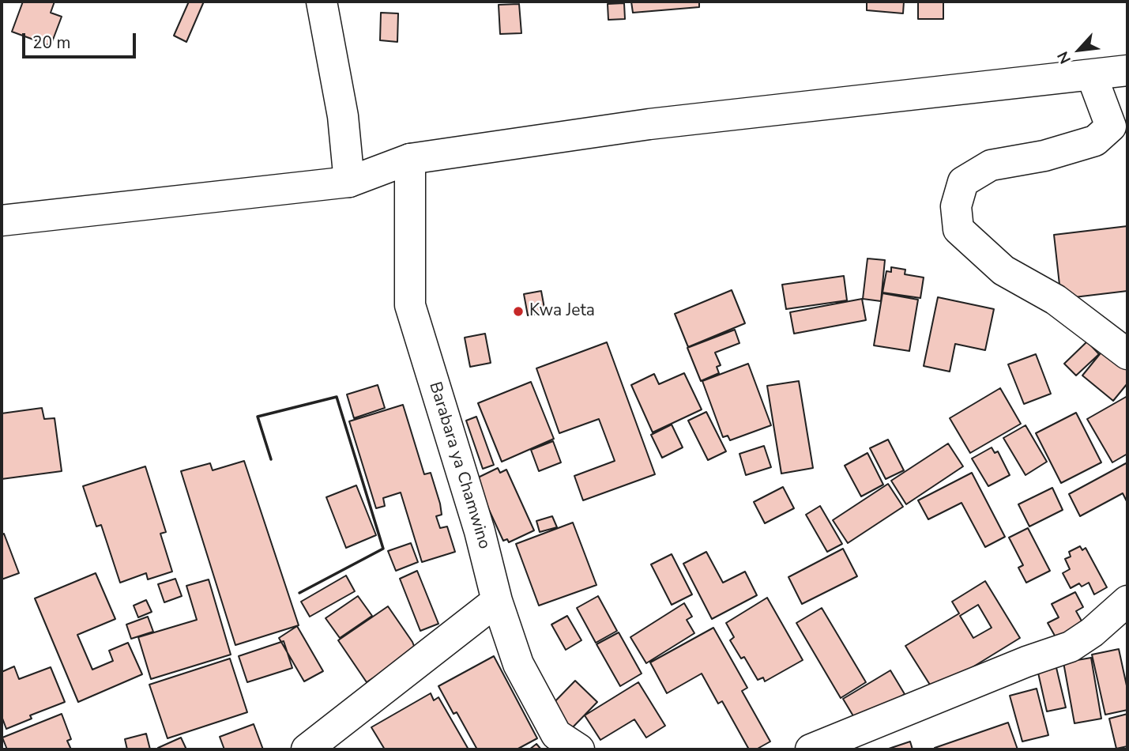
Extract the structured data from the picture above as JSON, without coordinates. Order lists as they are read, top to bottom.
{
  "streets": {
    "main road": ["Barabara ya Chamwino"]
  },
  "places": ["Kwa Jeta"],
  "scale_bar": "20 m",
  "north": "bottom left"
}
